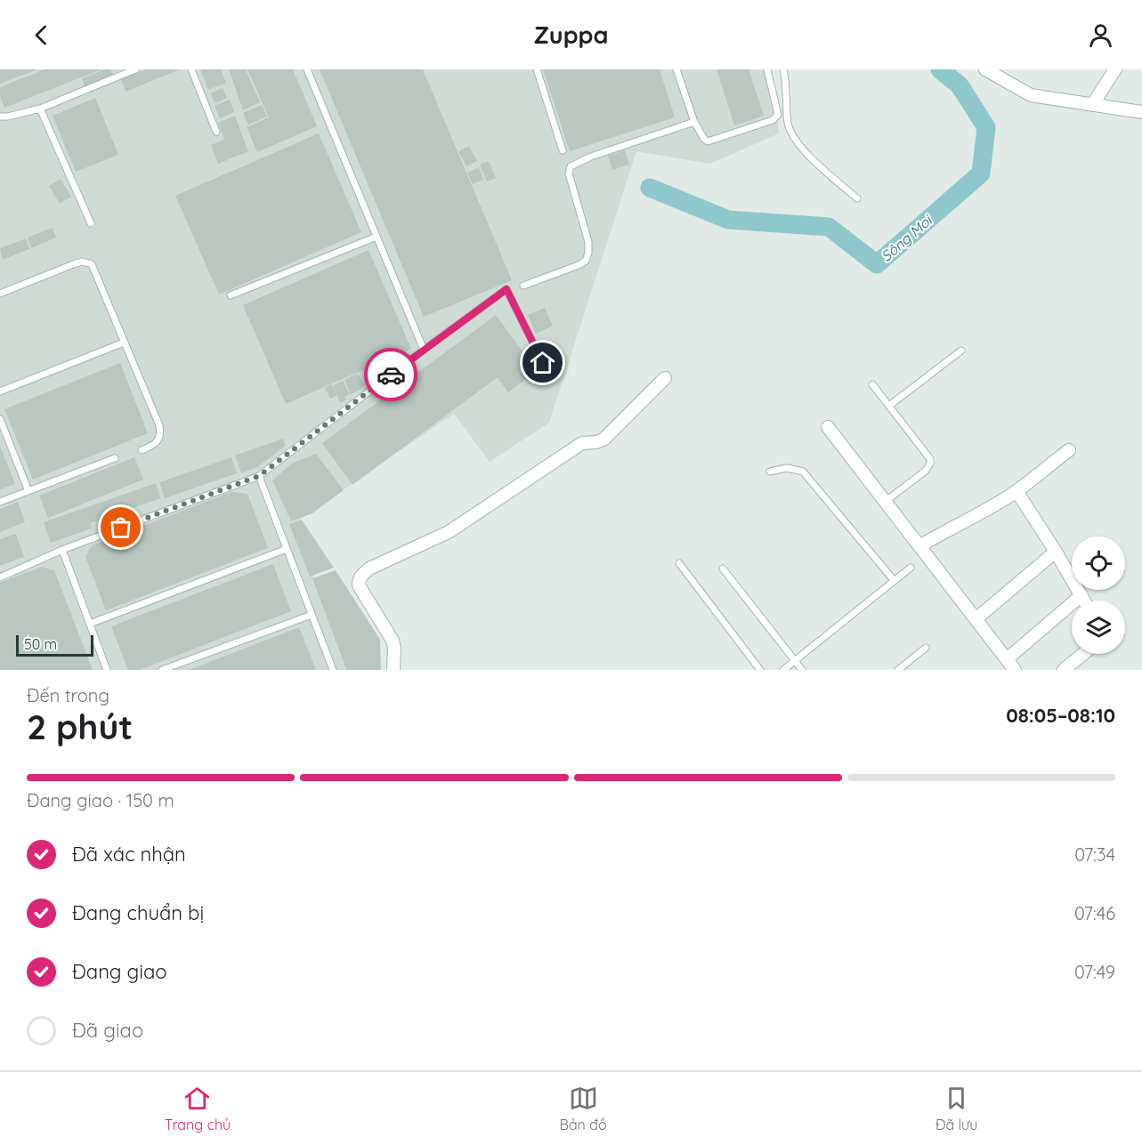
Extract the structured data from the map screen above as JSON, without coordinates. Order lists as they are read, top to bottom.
{
  "water": ["Sông Moi"],
  "scale_bar": "50 m",
  "page": {
    "header": "Zuppa",
    "scale": "50 m",
    "heading": ["2 phút", "Đến trong", "08:05–08:10"],
    "bar": "Đang giao · 150 m",
    "list": [
      ["Đã xác nhận", "07:34"],
      ["Đang chuẩn bị", "07:46"],
      ["Đang giao", "07:49"],
      "Đã giao"
    ],
    "tabs": ["Trang chủ", "Bản đồ", "Đã lưu"]
  }
}
